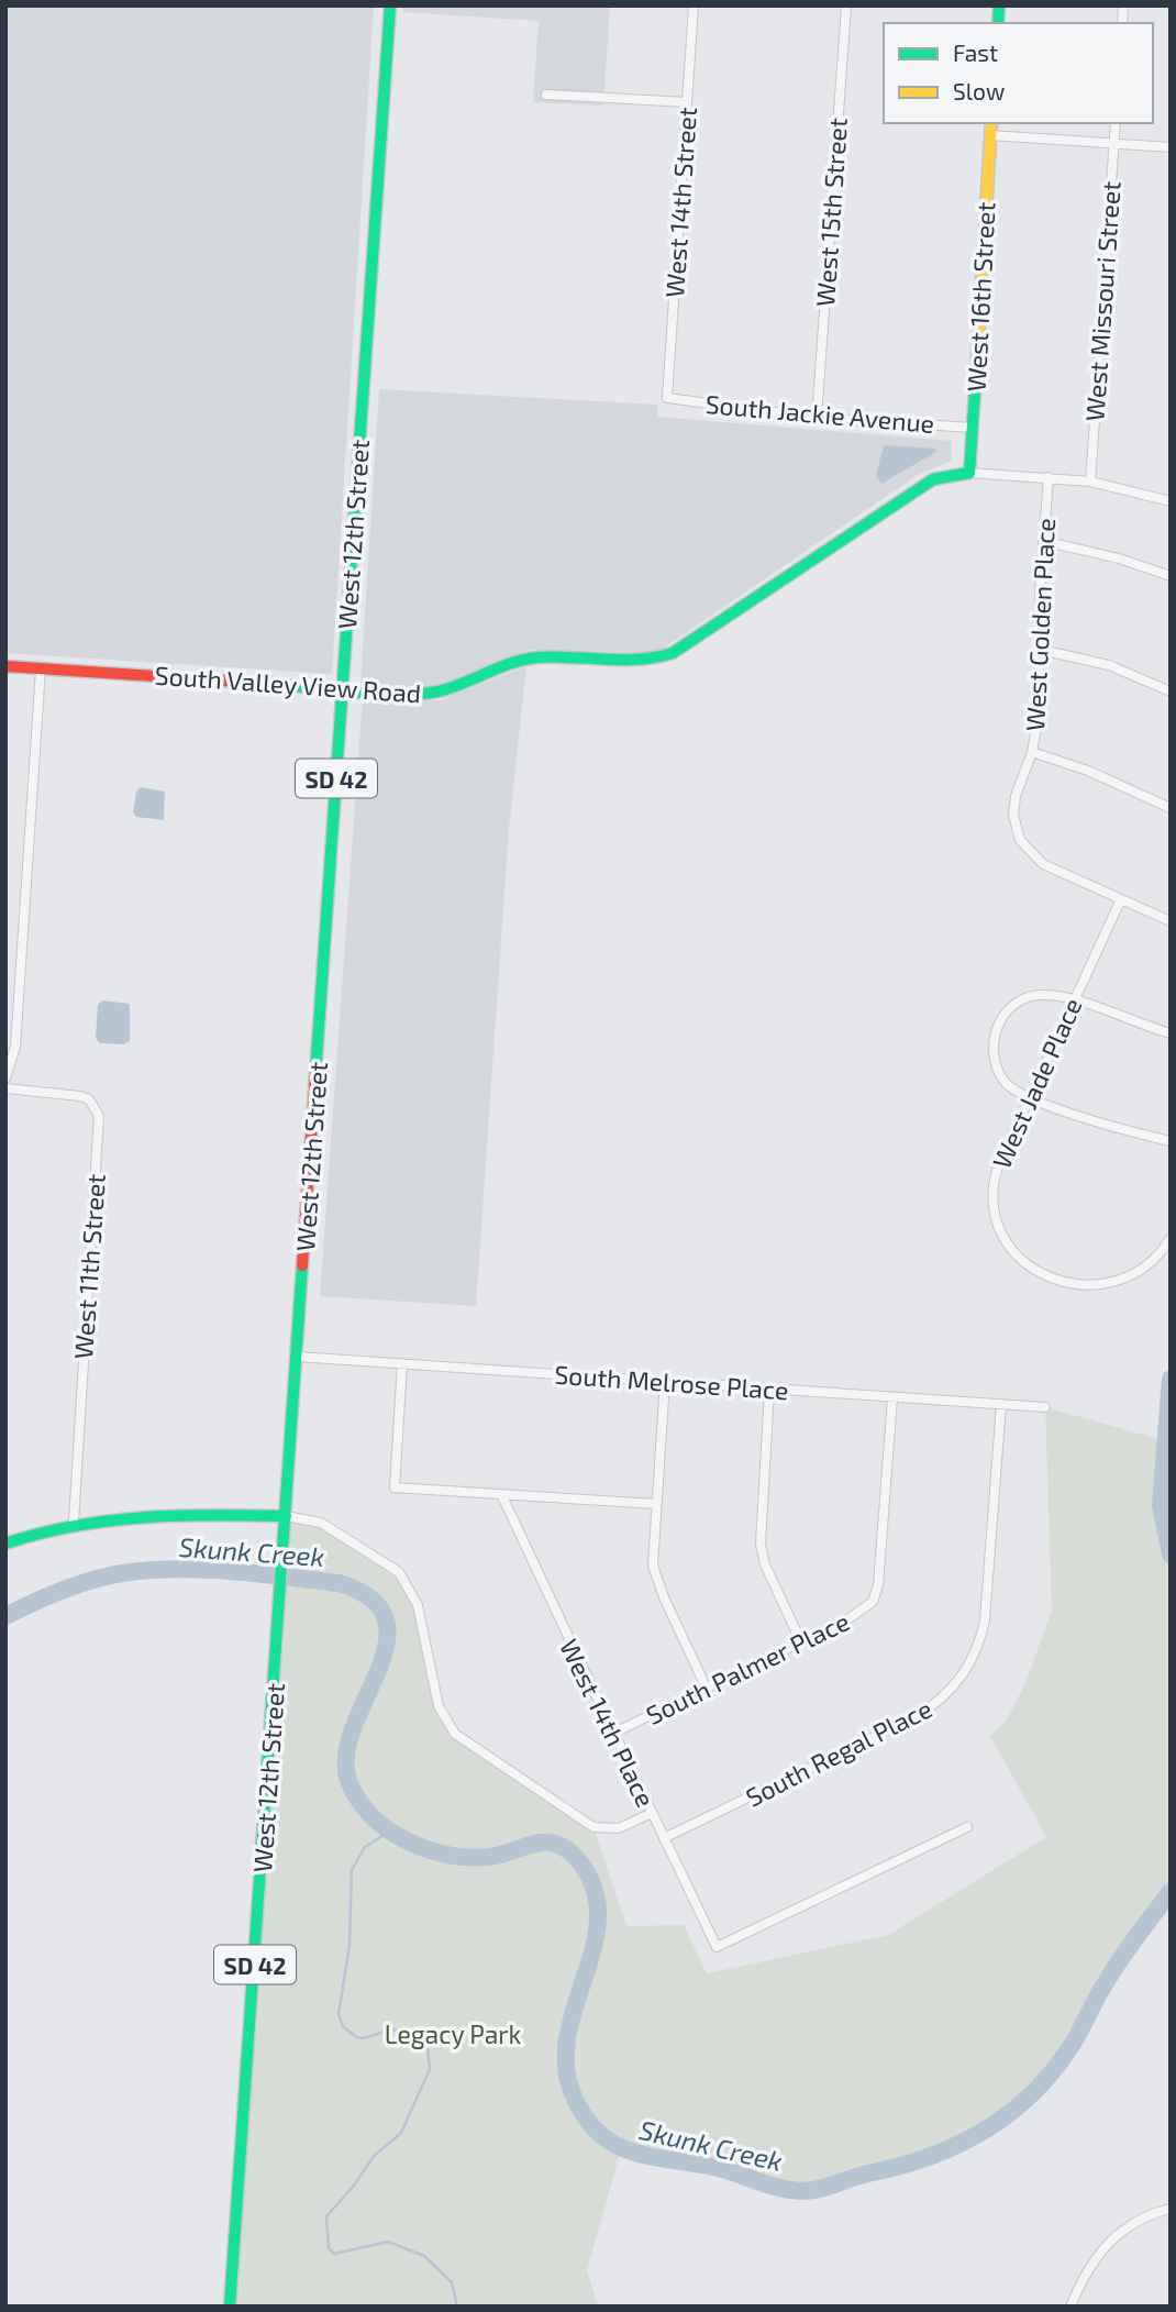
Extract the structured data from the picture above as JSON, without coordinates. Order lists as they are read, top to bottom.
{
  "streets": {
    "main road": [
      "West 16th Street",
      "West 12th Street",
      "South Valley View Road",
      "SD 42"
    ],
    "street": [
      "West 14th Street",
      "West 15th Street",
      "West Missouri Street",
      "South Jackie Avenue",
      "West Golden Place",
      "West Jade Place",
      "West 11th Street",
      "South Melrose Place",
      "South Palmer Place",
      "West 14th Place",
      "South Regal Place"
    ]
  },
  "crossings": [
    ["West 14th Street", "South Jackie Avenue"],
    ["West 15th Street", "South Jackie Avenue"],
    ["West 16th Street", "South Jackie Avenue"],
    ["West 16th Street", "South Valley View Road"],
    ["West 12th Street", "South Valley View Road"],
    ["West 12th Street", "South Melrose Place"],
    ["West Golden Place", "West Jade Place"],
    ["South Melrose Place", "South Palmer Place"],
    ["South Melrose Place", "South Regal Place"],
    ["South Palmer Place", "West 14th Place"],
    ["West 14th Place", "South Regal Place"]
  ],
  "water": ["Skunk Creek"],
  "parks": ["Legacy Park"],
  "legend": ["Fast", "Slow"]
}
